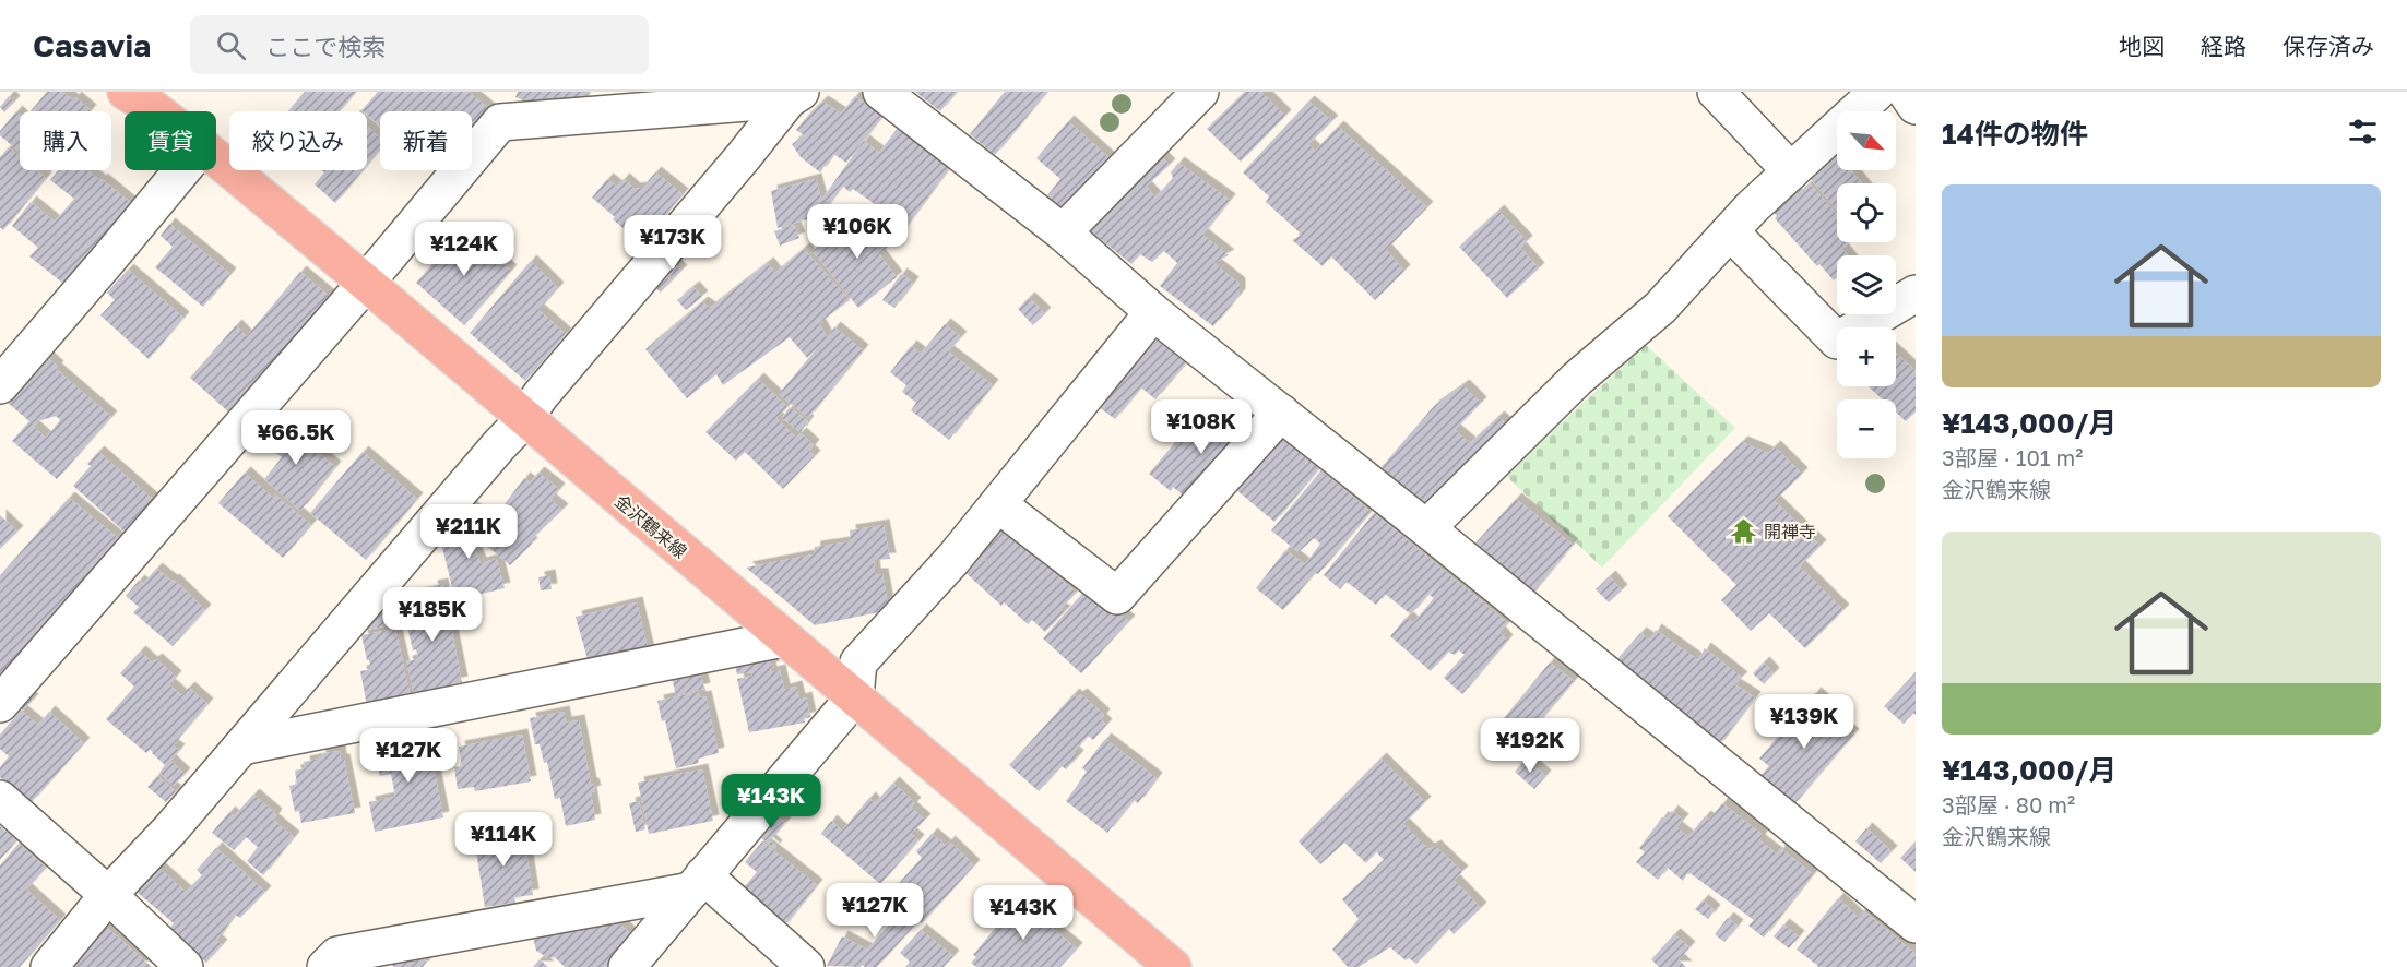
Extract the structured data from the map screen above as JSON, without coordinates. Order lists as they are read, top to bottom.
{
  "streets": {
    "main road": ["金沢鶴来線"]
  },
  "places": {
    "temple": ["開禅寺"]
  },
  "north": "bottom right",
  "page": {
    "header": "Casavia",
    "search": "ここで検索",
    "nav": ["地図", "経路", "保存済み"],
    "heading": "14件の物件",
    "map_buttons": ["+", "−"],
    "chip": [
      "購入",
      "賃貸",
      "絞り込み",
      "新着"
    ],
    "list": [
      {
        "name": "¥143,000/月",
        "note": "3部屋 · 101 m² · 金沢鶴来線"
      },
      {
        "name": "¥143,000/月",
        "note": "3部屋 · 80 m² · 金沢鶴来線"
      }
    ],
    "price": [
      "¥106K",
      "¥173K",
      "¥124K",
      "¥108K",
      "¥66.5K",
      "¥211K",
      "¥185K",
      "¥139K",
      "¥192K",
      "¥127K",
      "¥143K",
      "¥114K",
      "¥127K",
      "¥143K"
    ]
  }
}
